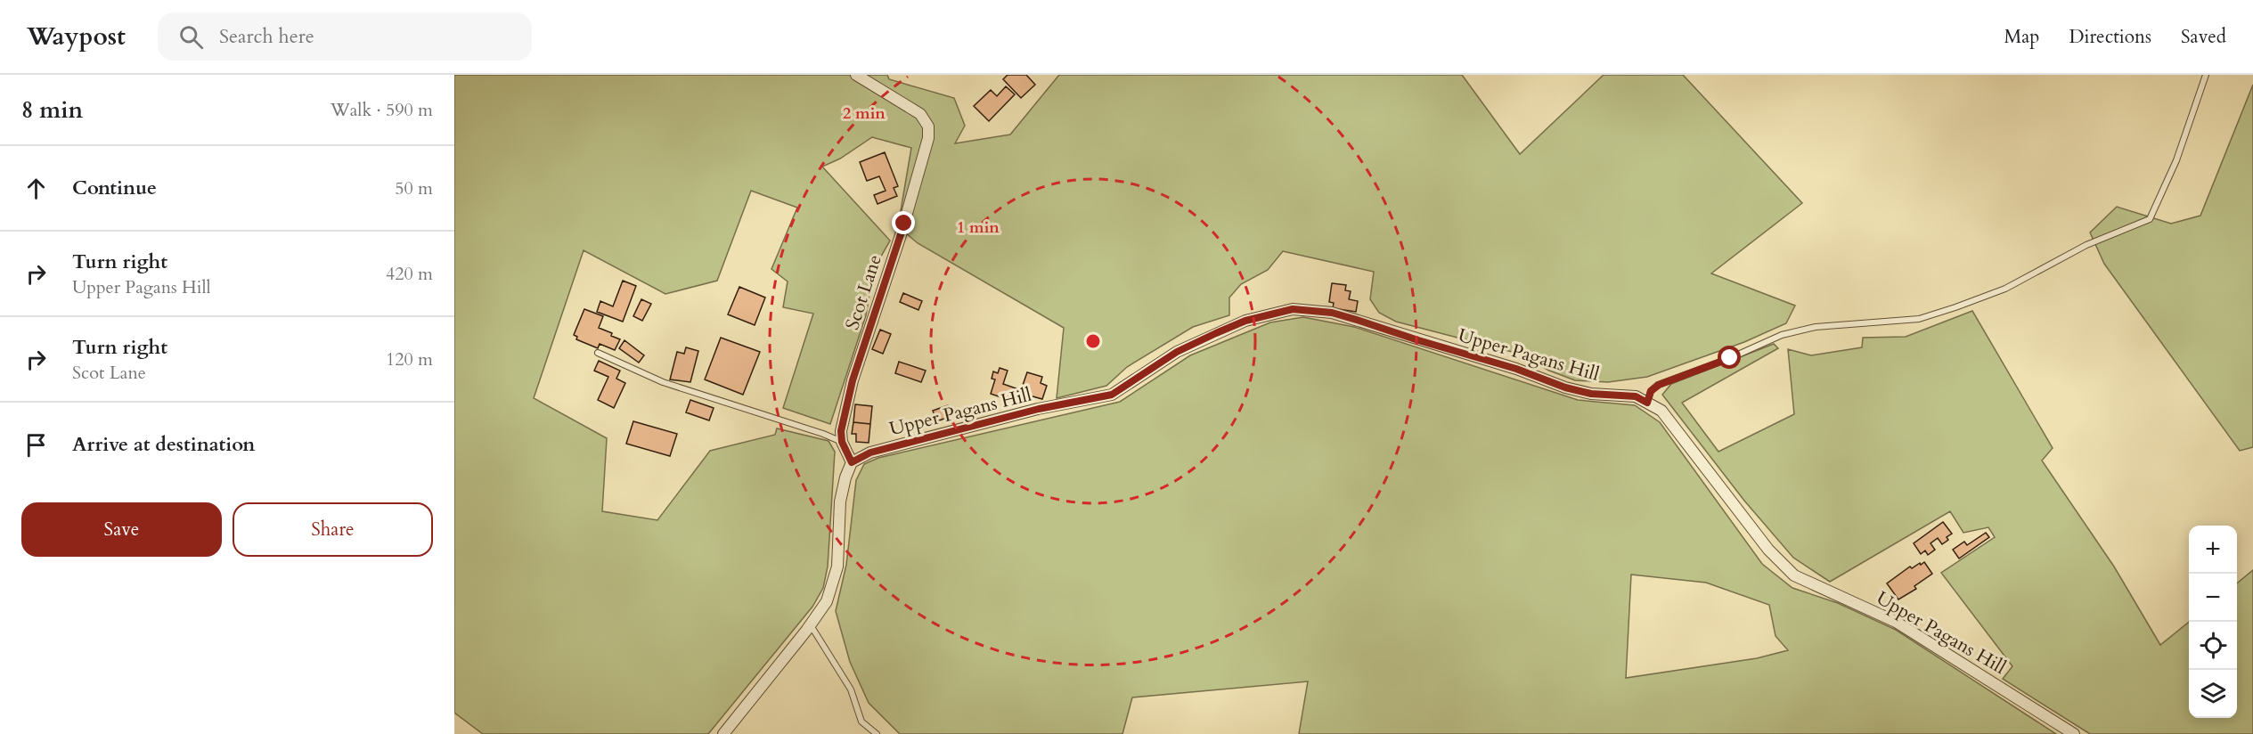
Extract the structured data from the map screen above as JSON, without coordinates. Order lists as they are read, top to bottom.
{
  "streets": {
    "street": ["Scot Lane", "Upper Pagans Hill"]
  },
  "page": {
    "header": "Waypost",
    "search": "Search here",
    "nav": ["Map", "Directions", "Saved"],
    "heading": ["8 min", "Walk · 590 m"],
    "list": [
      ["Continue", "50 m"],
      ["Turn right", "Upper Pagans Hill", "420 m"],
      ["Turn right", "Scot Lane", "120 m"],
      "Arrive at destination"
    ],
    "buttons": ["Save", "Share"],
    "map_buttons": ["+", "−"]
  },
  "rings": ["2 min", "1 min"]
}
